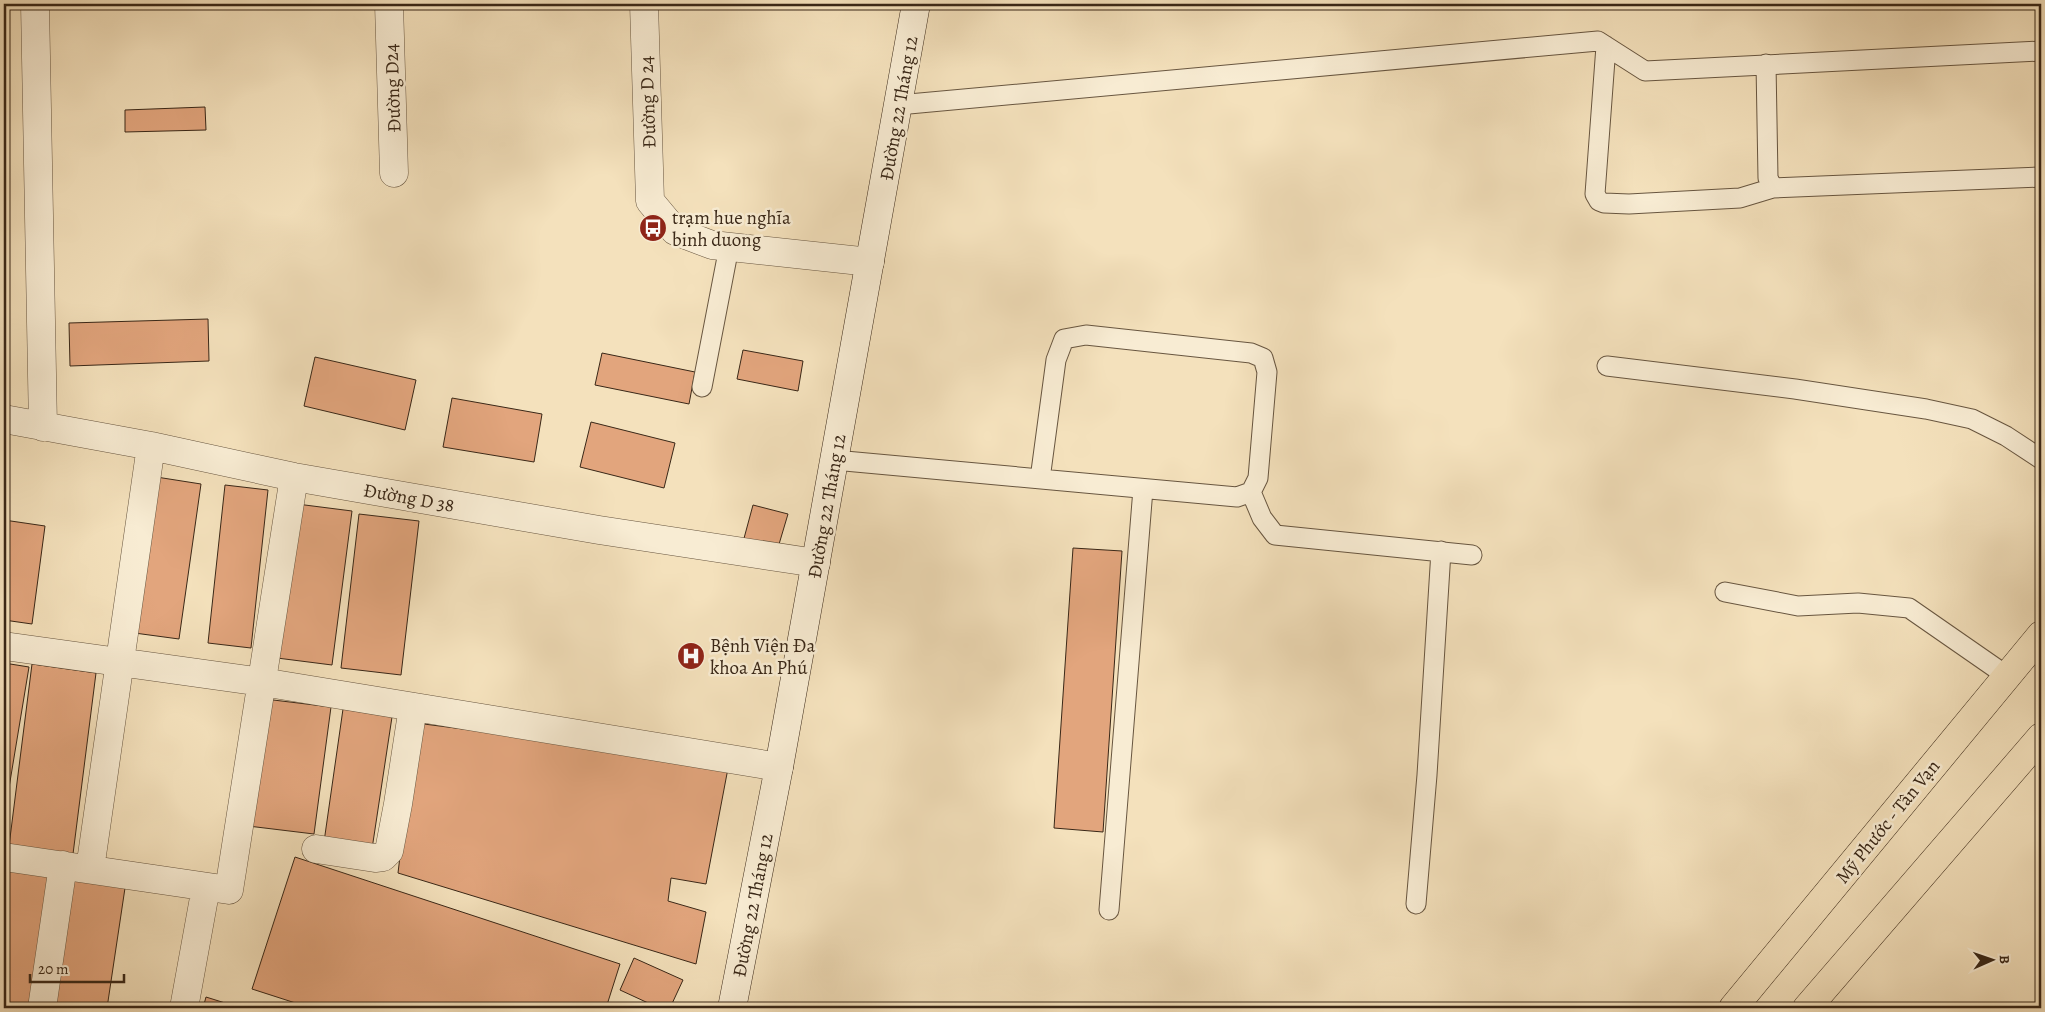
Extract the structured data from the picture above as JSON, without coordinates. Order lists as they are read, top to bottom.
{
  "streets": {
    "main road": ["Mỹ Phước - Tân Vạn"],
    "street": [
      "Đường D24",
      "Đường D 24",
      "Đường 22 Tháng 12",
      "Đường D 38"
    ]
  },
  "crossings": [
    ["Đường 22 Tháng 12", "Đường D 38"]
  ],
  "places": {
    "bus stop": ["trạm hue nghĩa binh duong"],
    "hospital": ["Bệnh Viện Đa khoa An Phú"]
  },
  "scale_bar": "20 m",
  "north": "right"
}
